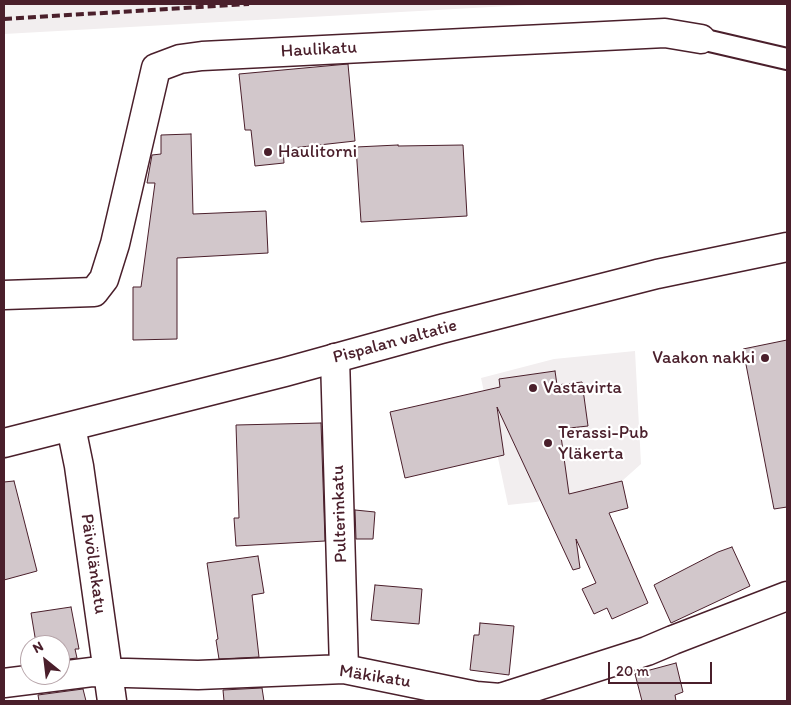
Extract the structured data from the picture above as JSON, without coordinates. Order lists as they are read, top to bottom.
{
  "streets": {
    "street": [
      "Haulikatu",
      "Pispalan valtatie",
      "Pulterinkatu",
      "Päivölänkatu",
      "Mäkikatu"
    ]
  },
  "crossings": [
    ["Pispalan valtatie", "Pulterinkatu"],
    ["Pispalan valtatie", "Päivölänkatu"],
    ["Pulterinkatu", "Mäkikatu"],
    ["Päivölänkatu", "Mäkikatu"]
  ],
  "places": [
    "Haulitorni",
    "Vaakon nakki",
    "Vastavirta",
    "Terassi-Pub Yläkerta"
  ],
  "scale_bar": "20 m",
  "north": "top left"
}
